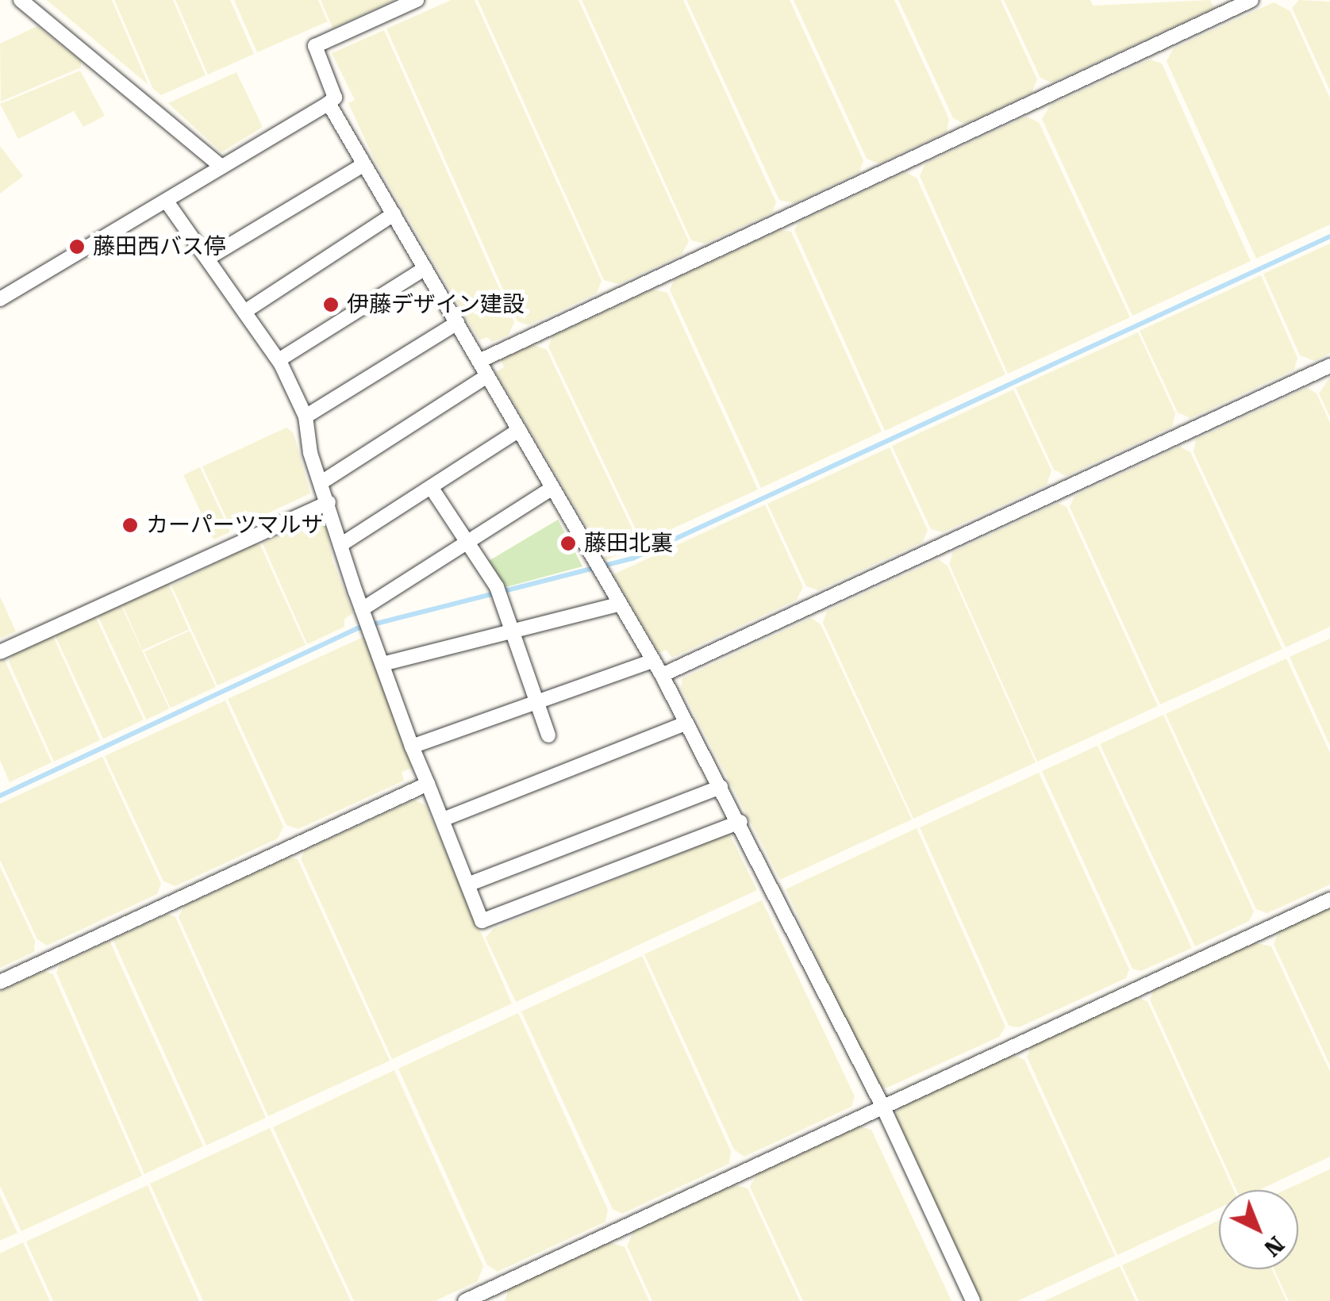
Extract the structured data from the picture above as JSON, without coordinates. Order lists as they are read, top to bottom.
{
  "places": [
    "藤田西バス停",
    "伊藤デザイン建設",
    "カーパーツマルサ",
    "藤田北裏"
  ],
  "north": "bottom right"
}
